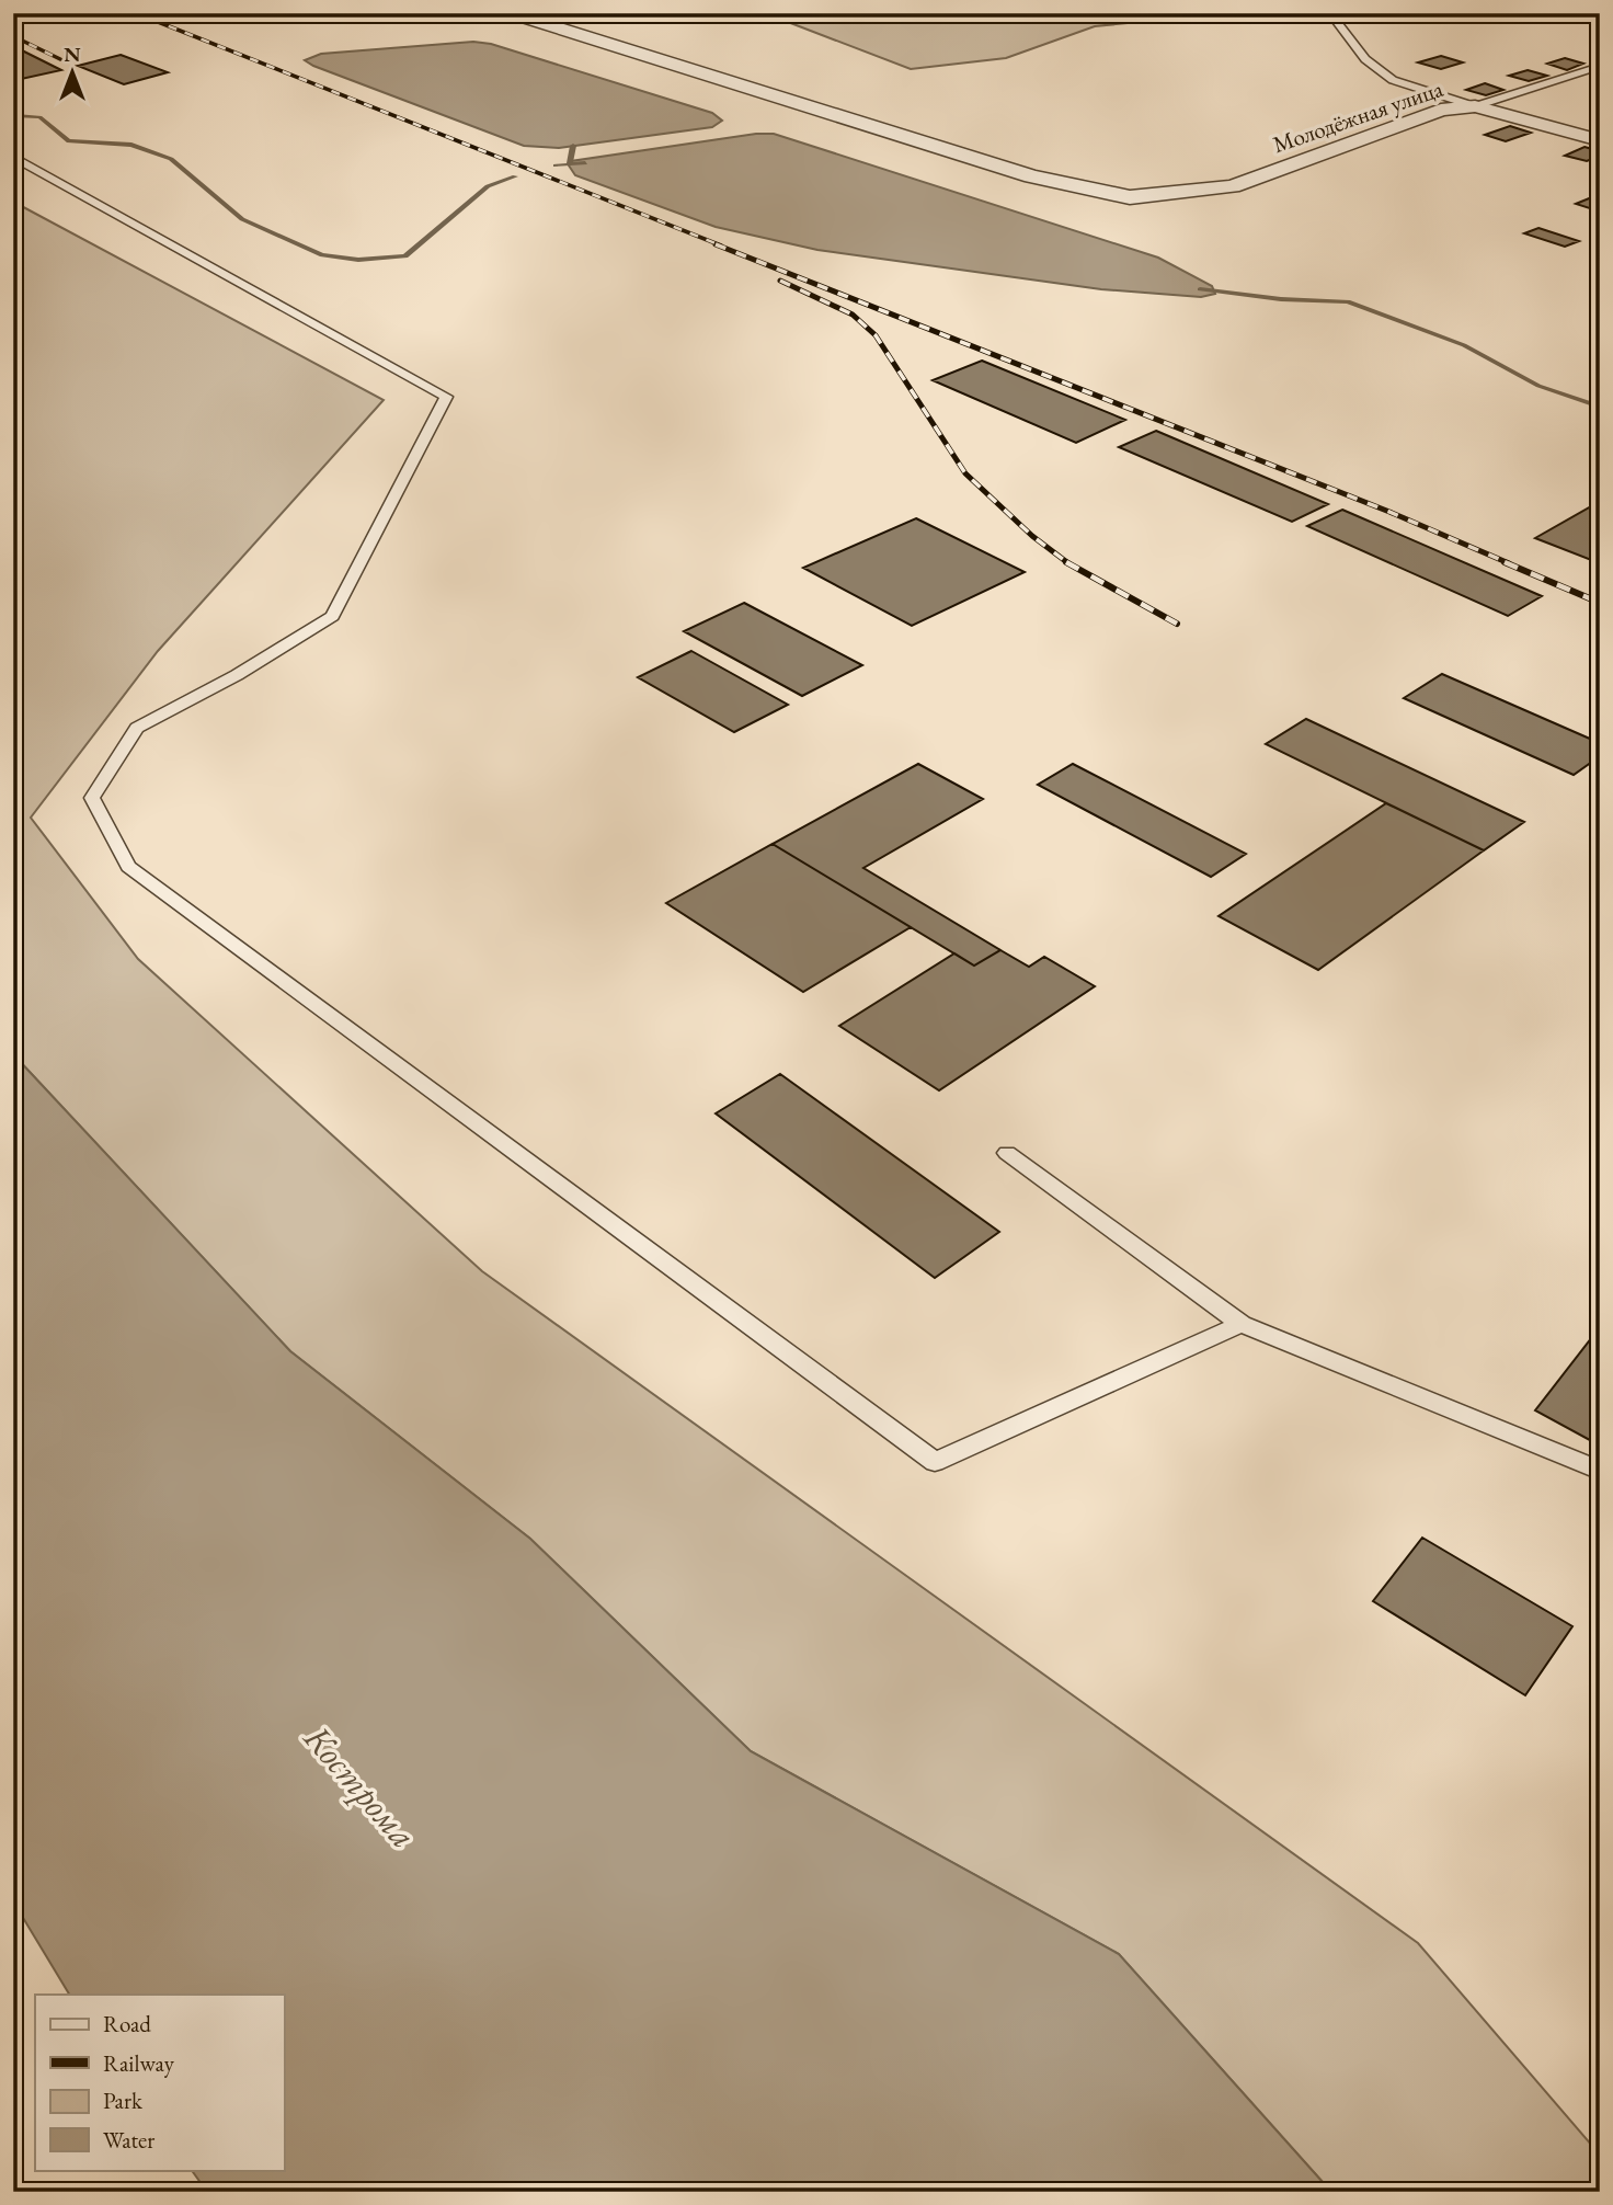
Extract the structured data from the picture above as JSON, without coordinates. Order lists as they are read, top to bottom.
{
  "streets": {
    "street": ["Молодёжная улица"]
  },
  "water": ["Кострома"],
  "legend": [
    "Road",
    "Railway",
    "Park",
    "Water"
  ],
  "north": "top"
}
